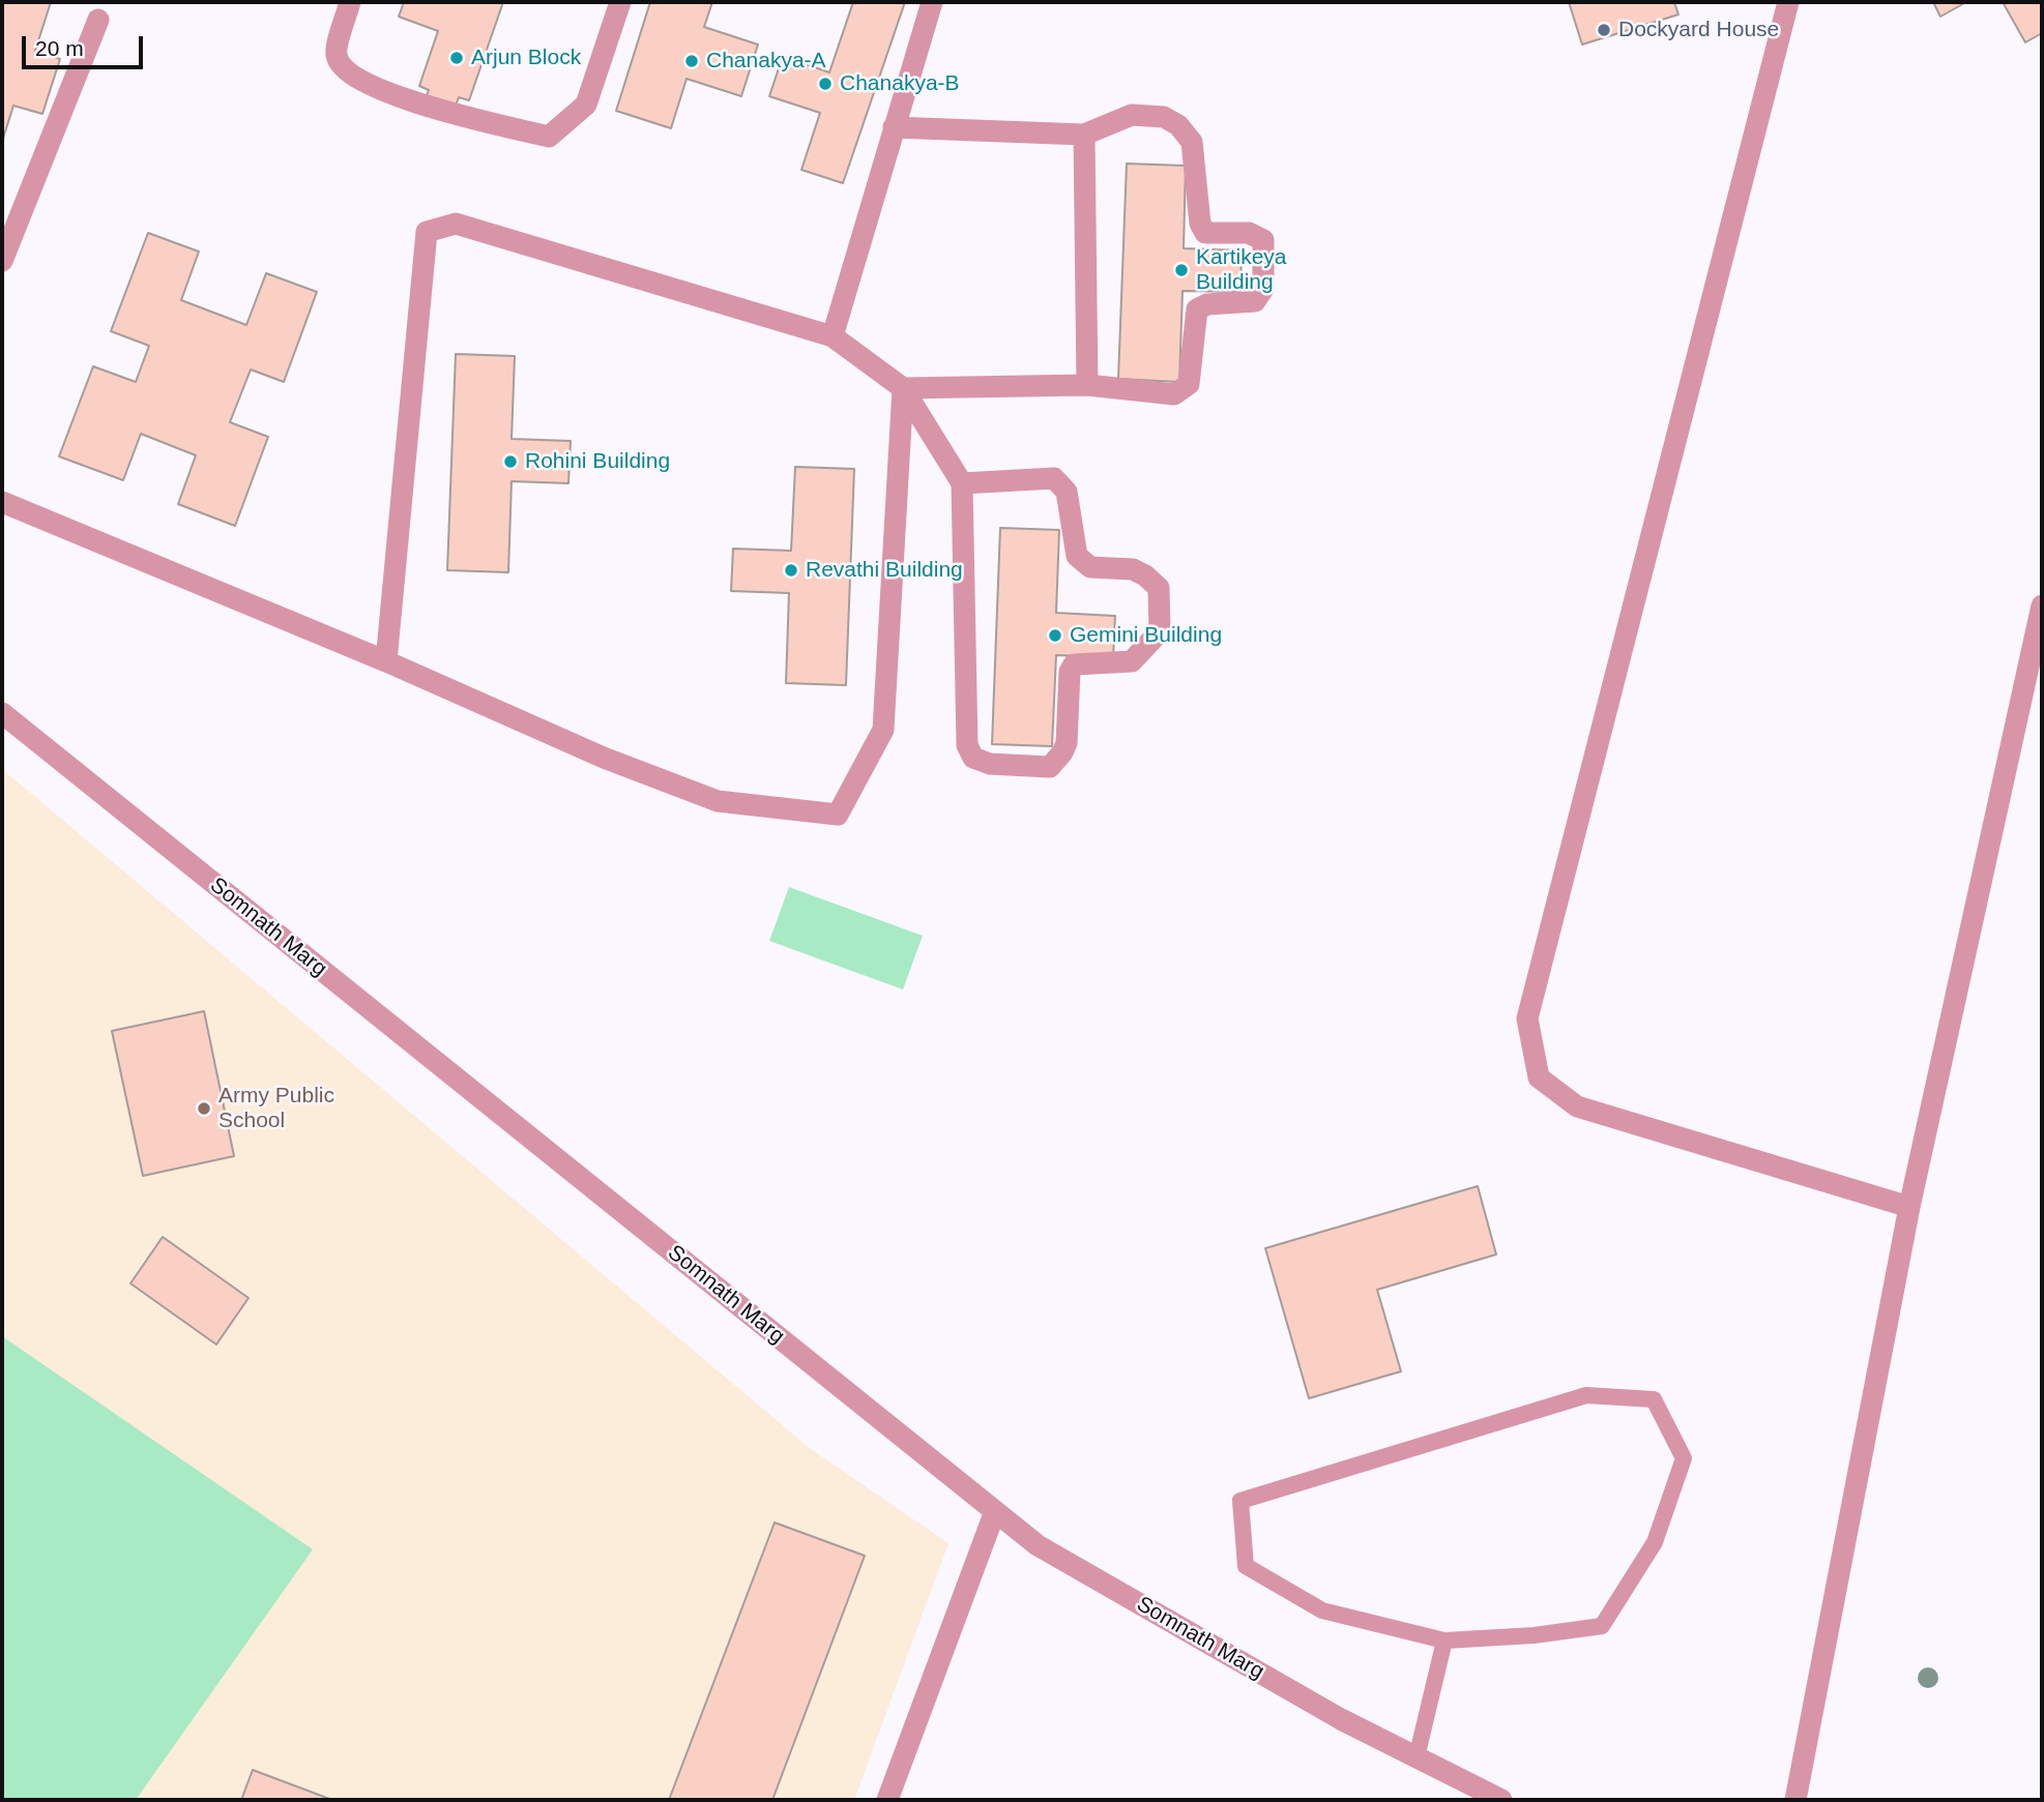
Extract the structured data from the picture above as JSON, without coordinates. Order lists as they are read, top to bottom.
{
  "streets": {
    "street": ["Somnath Marg"]
  },
  "places": [
    "Dockyard House",
    "Arjun Block",
    "Chanakya-A",
    "Chanakya-B",
    "Kartikeya Building",
    "Rohini Building",
    "Revathi Building",
    "Gemini Building",
    "Army Public School"
  ],
  "scale_bar": "20 m"
}
